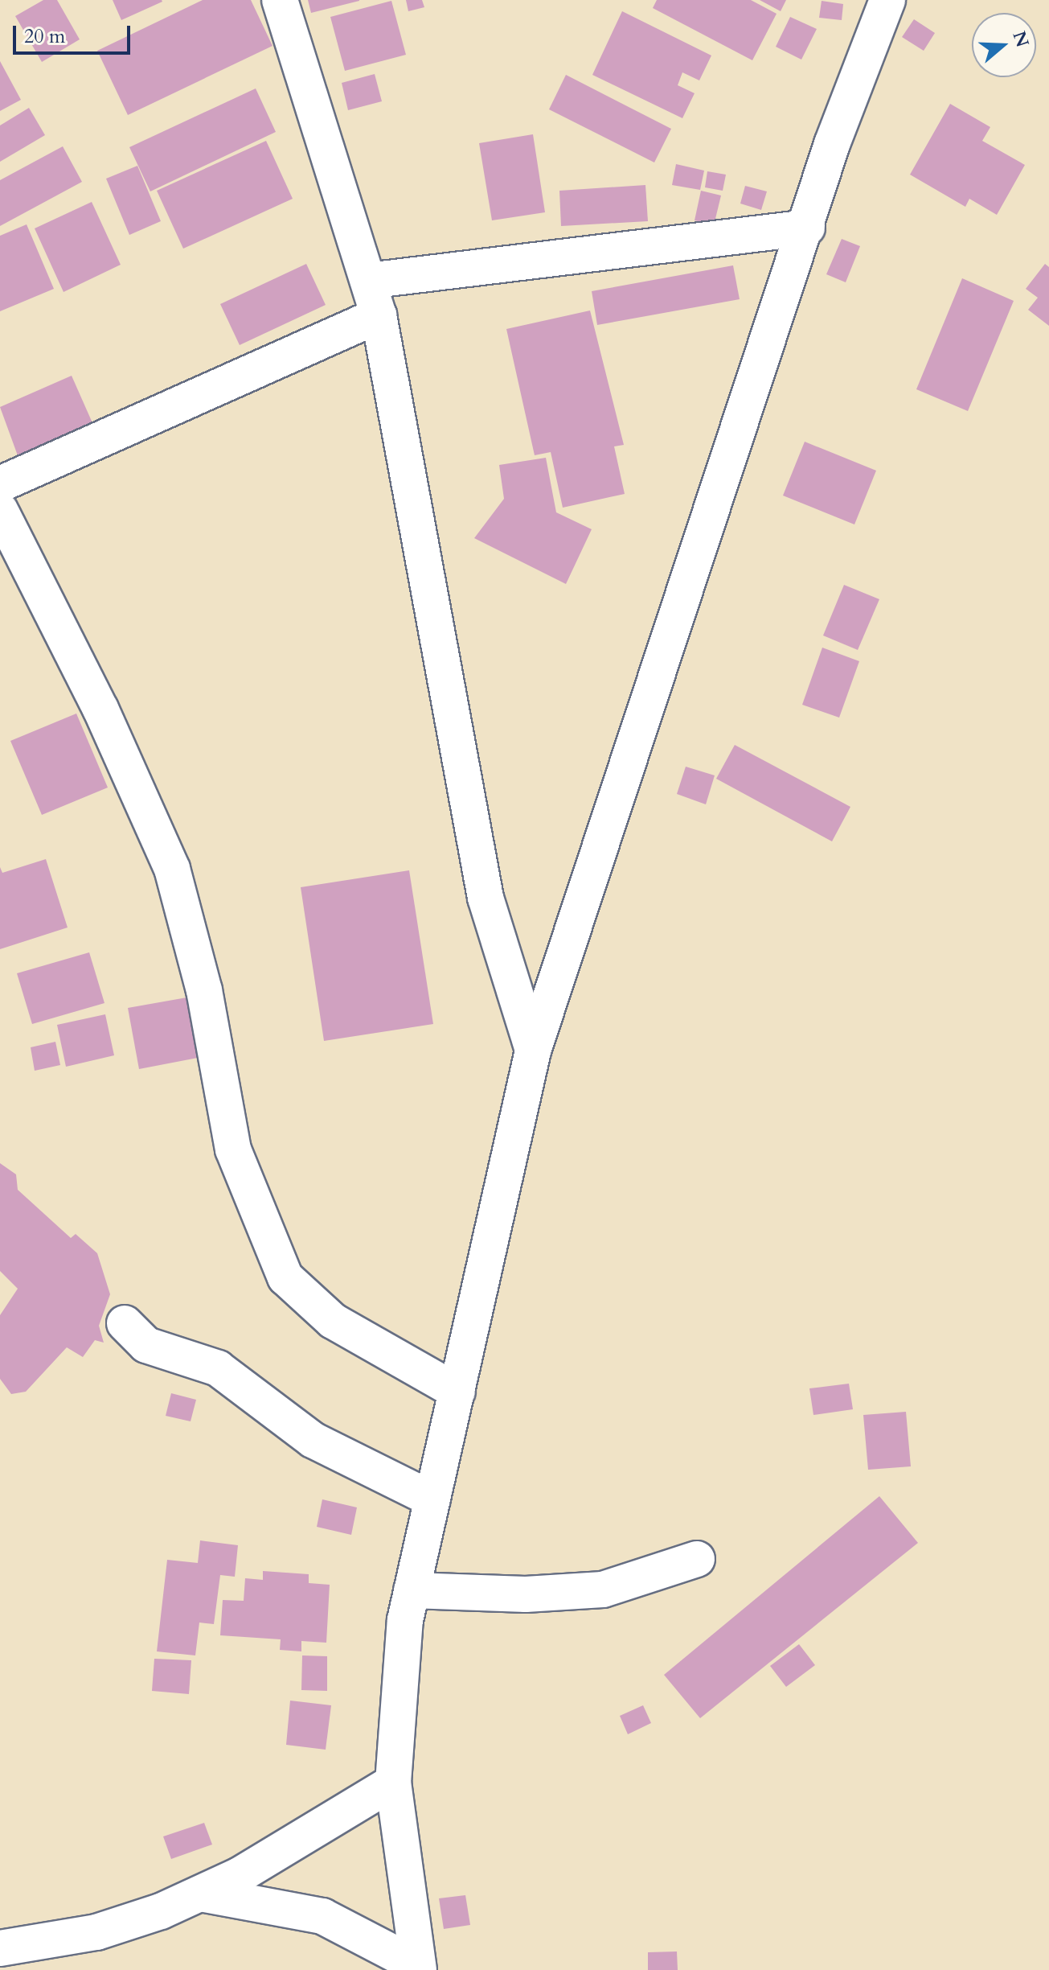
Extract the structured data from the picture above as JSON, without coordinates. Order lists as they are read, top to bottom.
{
  "scale_bar": "20 m",
  "north": "right"
}
